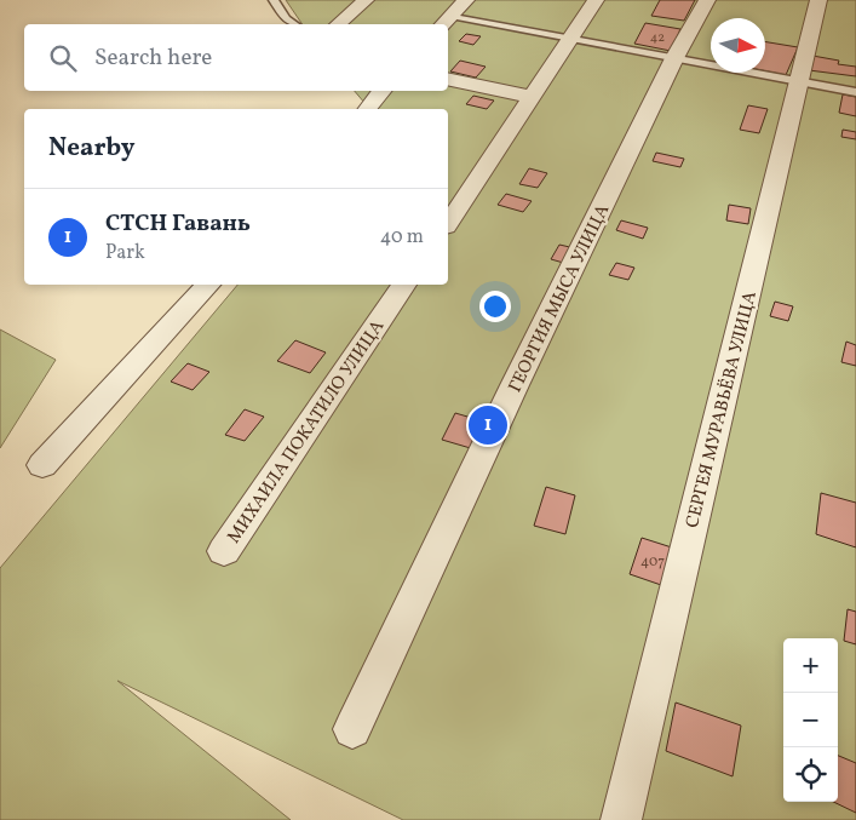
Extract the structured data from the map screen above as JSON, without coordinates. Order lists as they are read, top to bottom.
{
  "streets": {
    "street": ["ГЕОРГИЯ МЫСА УЛИЦА", "СЕРГЕЯ МУРАВЬЁВА УЛИЦА", "МИХАИЛА ПОКАТИЛО УЛИЦА"]
  },
  "house_numbers": ["42", "407"],
  "north": "right",
  "page": {
    "search": "Search here",
    "heading": "Nearby",
    "list": [
      {
        "mark": "1",
        "name": "СТСН Гавань",
        "note": "Park",
        "value": "40 m"
      }
    ],
    "pins": "1",
    "map_buttons": ["+", "−"]
  }
}
